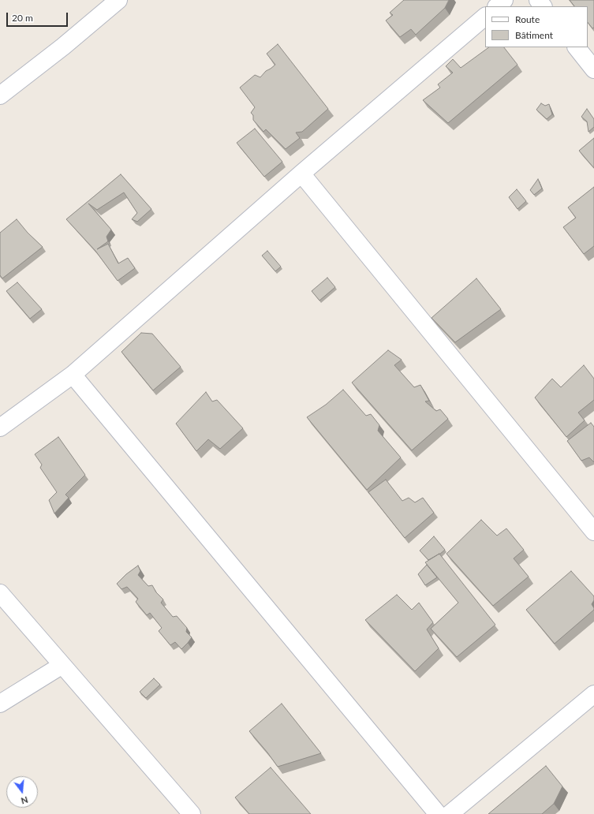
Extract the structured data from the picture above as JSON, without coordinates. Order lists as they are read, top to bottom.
{
  "legend": ["Route", "Bâtiment"],
  "scale_bar": "20 m",
  "north": "bottom"
}
